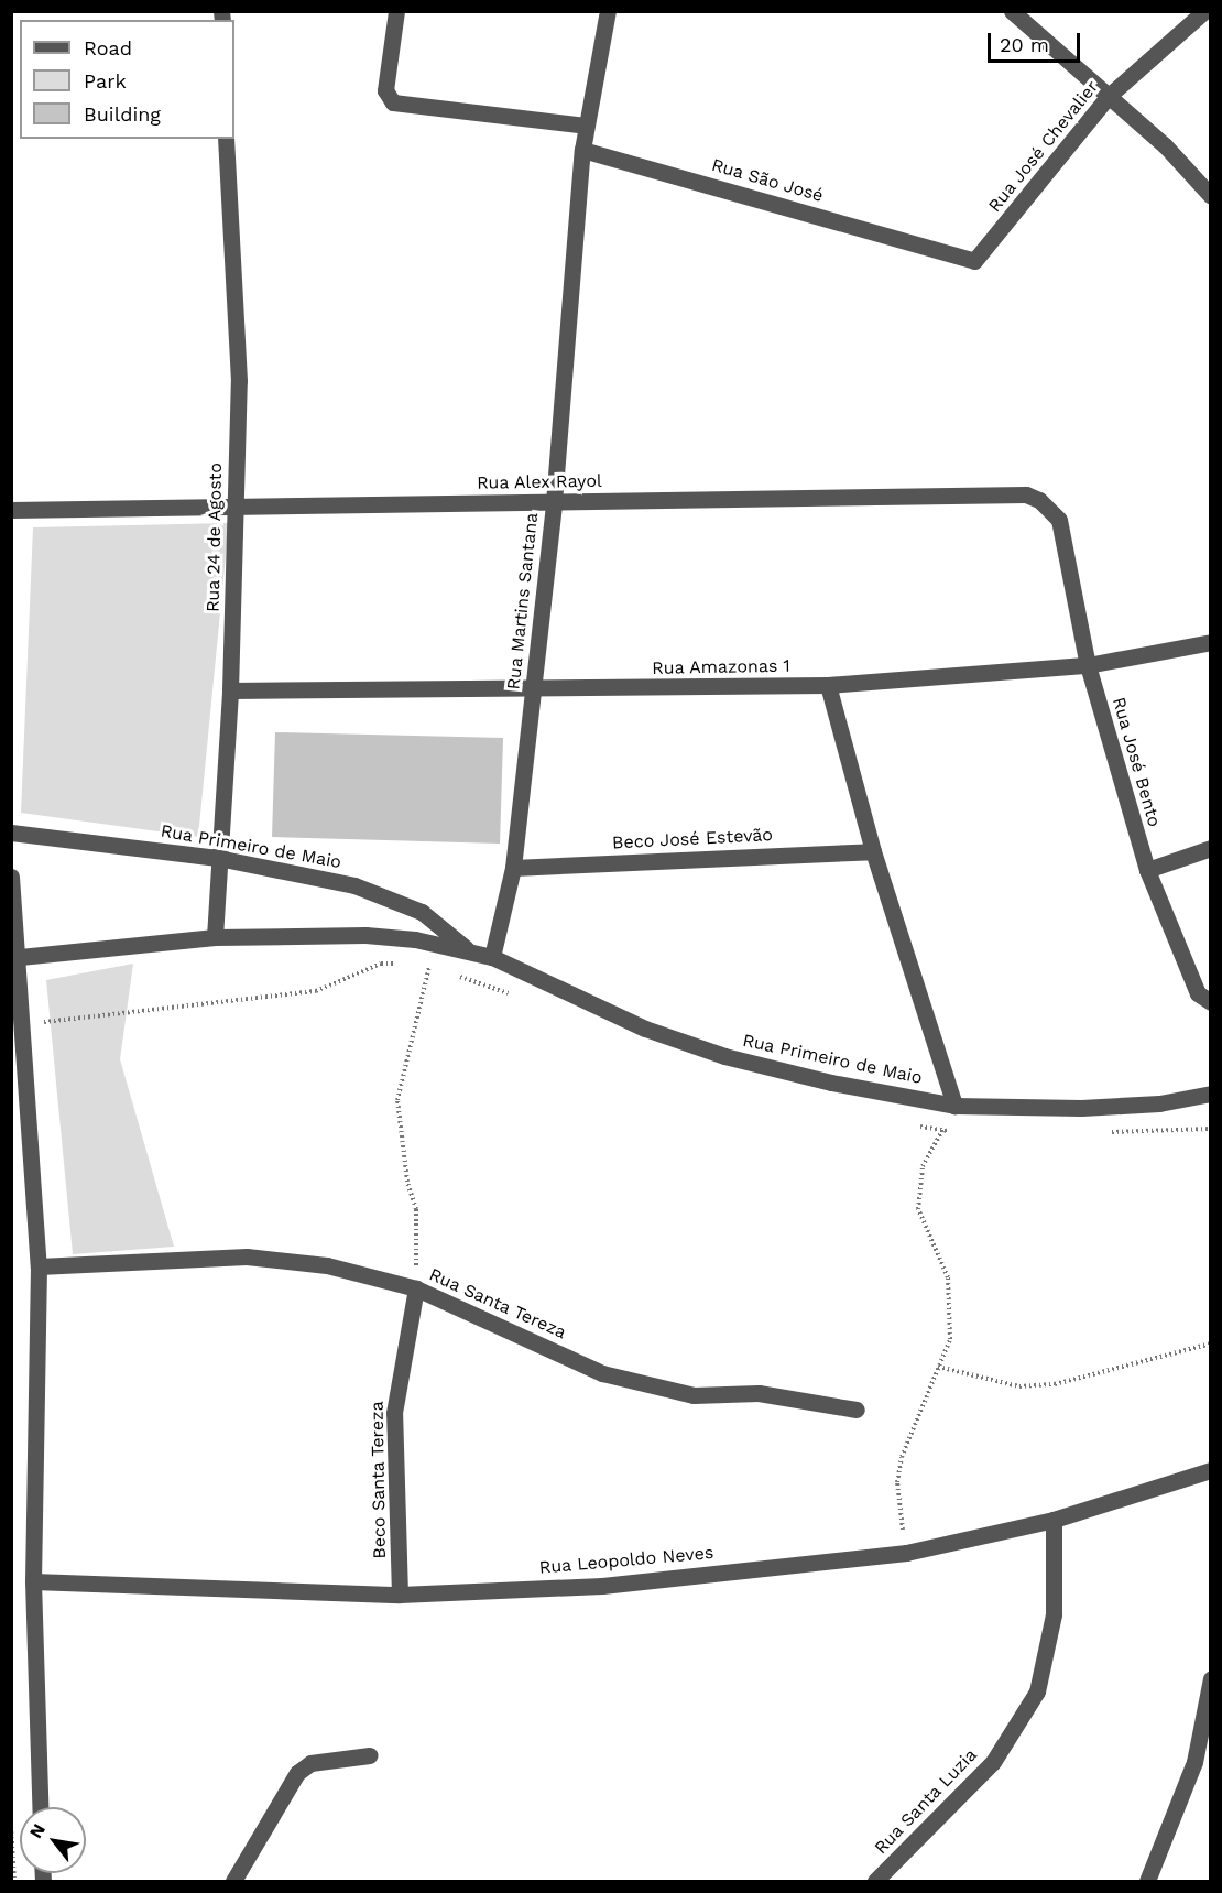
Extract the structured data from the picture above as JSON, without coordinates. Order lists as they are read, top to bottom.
{
  "streets": {
    "street": [
      "Rua José Chevalier",
      "Rua São José",
      "Rua Alex Rayol",
      "Rua 24 de Agosto",
      "Rua Martins Santana",
      "Rua Amazonas 1",
      "Rua José Bento",
      "Beco José Estevão",
      "Rua Primeiro de Maio",
      "Rua Santa Tereza",
      "Beco Santa Tereza",
      "Rua Leopoldo Neves",
      "Rua Santa Luzia"
    ]
  },
  "crossings": [
    ["Rua José Chevalier", "Rua São José"],
    ["Rua São José", "Rua Martins Santana"],
    ["Rua Alex Rayol", "Rua 24 de Agosto"],
    ["Rua Alex Rayol", "Rua Martins Santana"],
    ["Rua Alex Rayol", "Rua José Bento"],
    ["Rua 24 de Agosto", "Rua Amazonas 1"],
    ["Rua 24 de Agosto", "Rua Primeiro de Maio"],
    ["Rua Martins Santana", "Rua Amazonas 1"],
    ["Rua Martins Santana", "Beco José Estevão"],
    ["Rua Martins Santana", "Rua Primeiro de Maio"],
    ["Rua Amazonas 1", "Rua José Bento"],
    ["Rua Santa Tereza", "Beco Santa Tereza"],
    ["Beco Santa Tereza", "Rua Leopoldo Neves"],
    ["Rua Leopoldo Neves", "Rua Santa Luzia"]
  ],
  "legend": ["Road", "Park", "Building"],
  "scale_bar": "20 m",
  "north": "top left"
}
